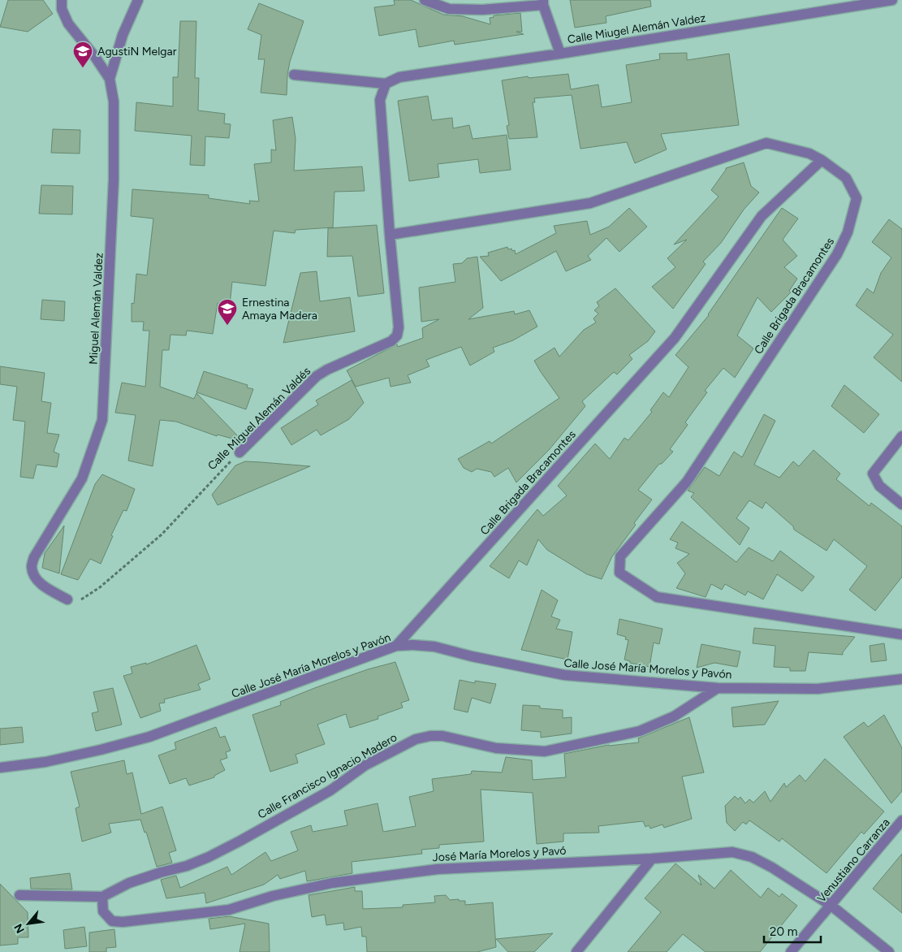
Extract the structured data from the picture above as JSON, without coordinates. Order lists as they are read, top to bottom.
{
  "streets": {
    "street": [
      "Calle Miugel Alemán Valdez",
      "Calle Brigada Bracamontes",
      "Miguel Alemán Valdez",
      "Calle Miguel Alemán Valdés",
      "Calle José María Morelos y Pavón",
      "Calle Francisco Ignacio Madero",
      "José María Morelos y Pavó",
      "Venustiano Carranza"
    ]
  },
  "crossings": [
    ["Calle Miugel Alemán Valdez", "Calle Miguel Alemán Valdés"],
    ["Calle Brigada Bracamontes", "Calle José María Morelos y Pavón"],
    ["Miguel Alemán Valdez", "Calle Miguel Alemán Valdés"],
    ["Calle José María Morelos y Pavón", "Calle Francisco Ignacio Madero"],
    ["Calle Francisco Ignacio Madero", "José María Morelos y Pavó"],
    ["José María Morelos y Pavó", "Venustiano Carranza"]
  ],
  "places": {
    "school or university": ["AgustiN Melgar", "Ernestina Amaya Madera"]
  },
  "scale_bar": "20 m",
  "north": "bottom left"
}
